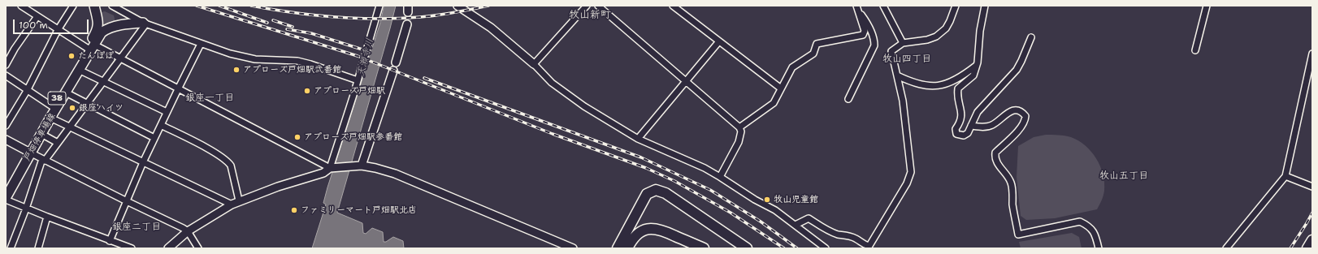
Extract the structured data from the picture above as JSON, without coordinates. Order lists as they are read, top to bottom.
{
  "streets": {
    "main road": ["38", "戸畑停車場線"]
  },
  "districts": [
    "牧山新町",
    "牧山四丁目",
    "銀座一丁目",
    "牧山五丁目",
    "銀座二丁目"
  ],
  "water": ["天瀬寺川"],
  "places": [
    "たんぽぽ",
    "アプローズ戸畑駅弐番館",
    "アプローズ戸畑駅",
    "銀座ハイツ",
    "アプローズ戸畑駅参番館",
    "牧山児童館",
    "ファミリーマート戸畑駅北店"
  ],
  "scale_bar": "100 m"
}
